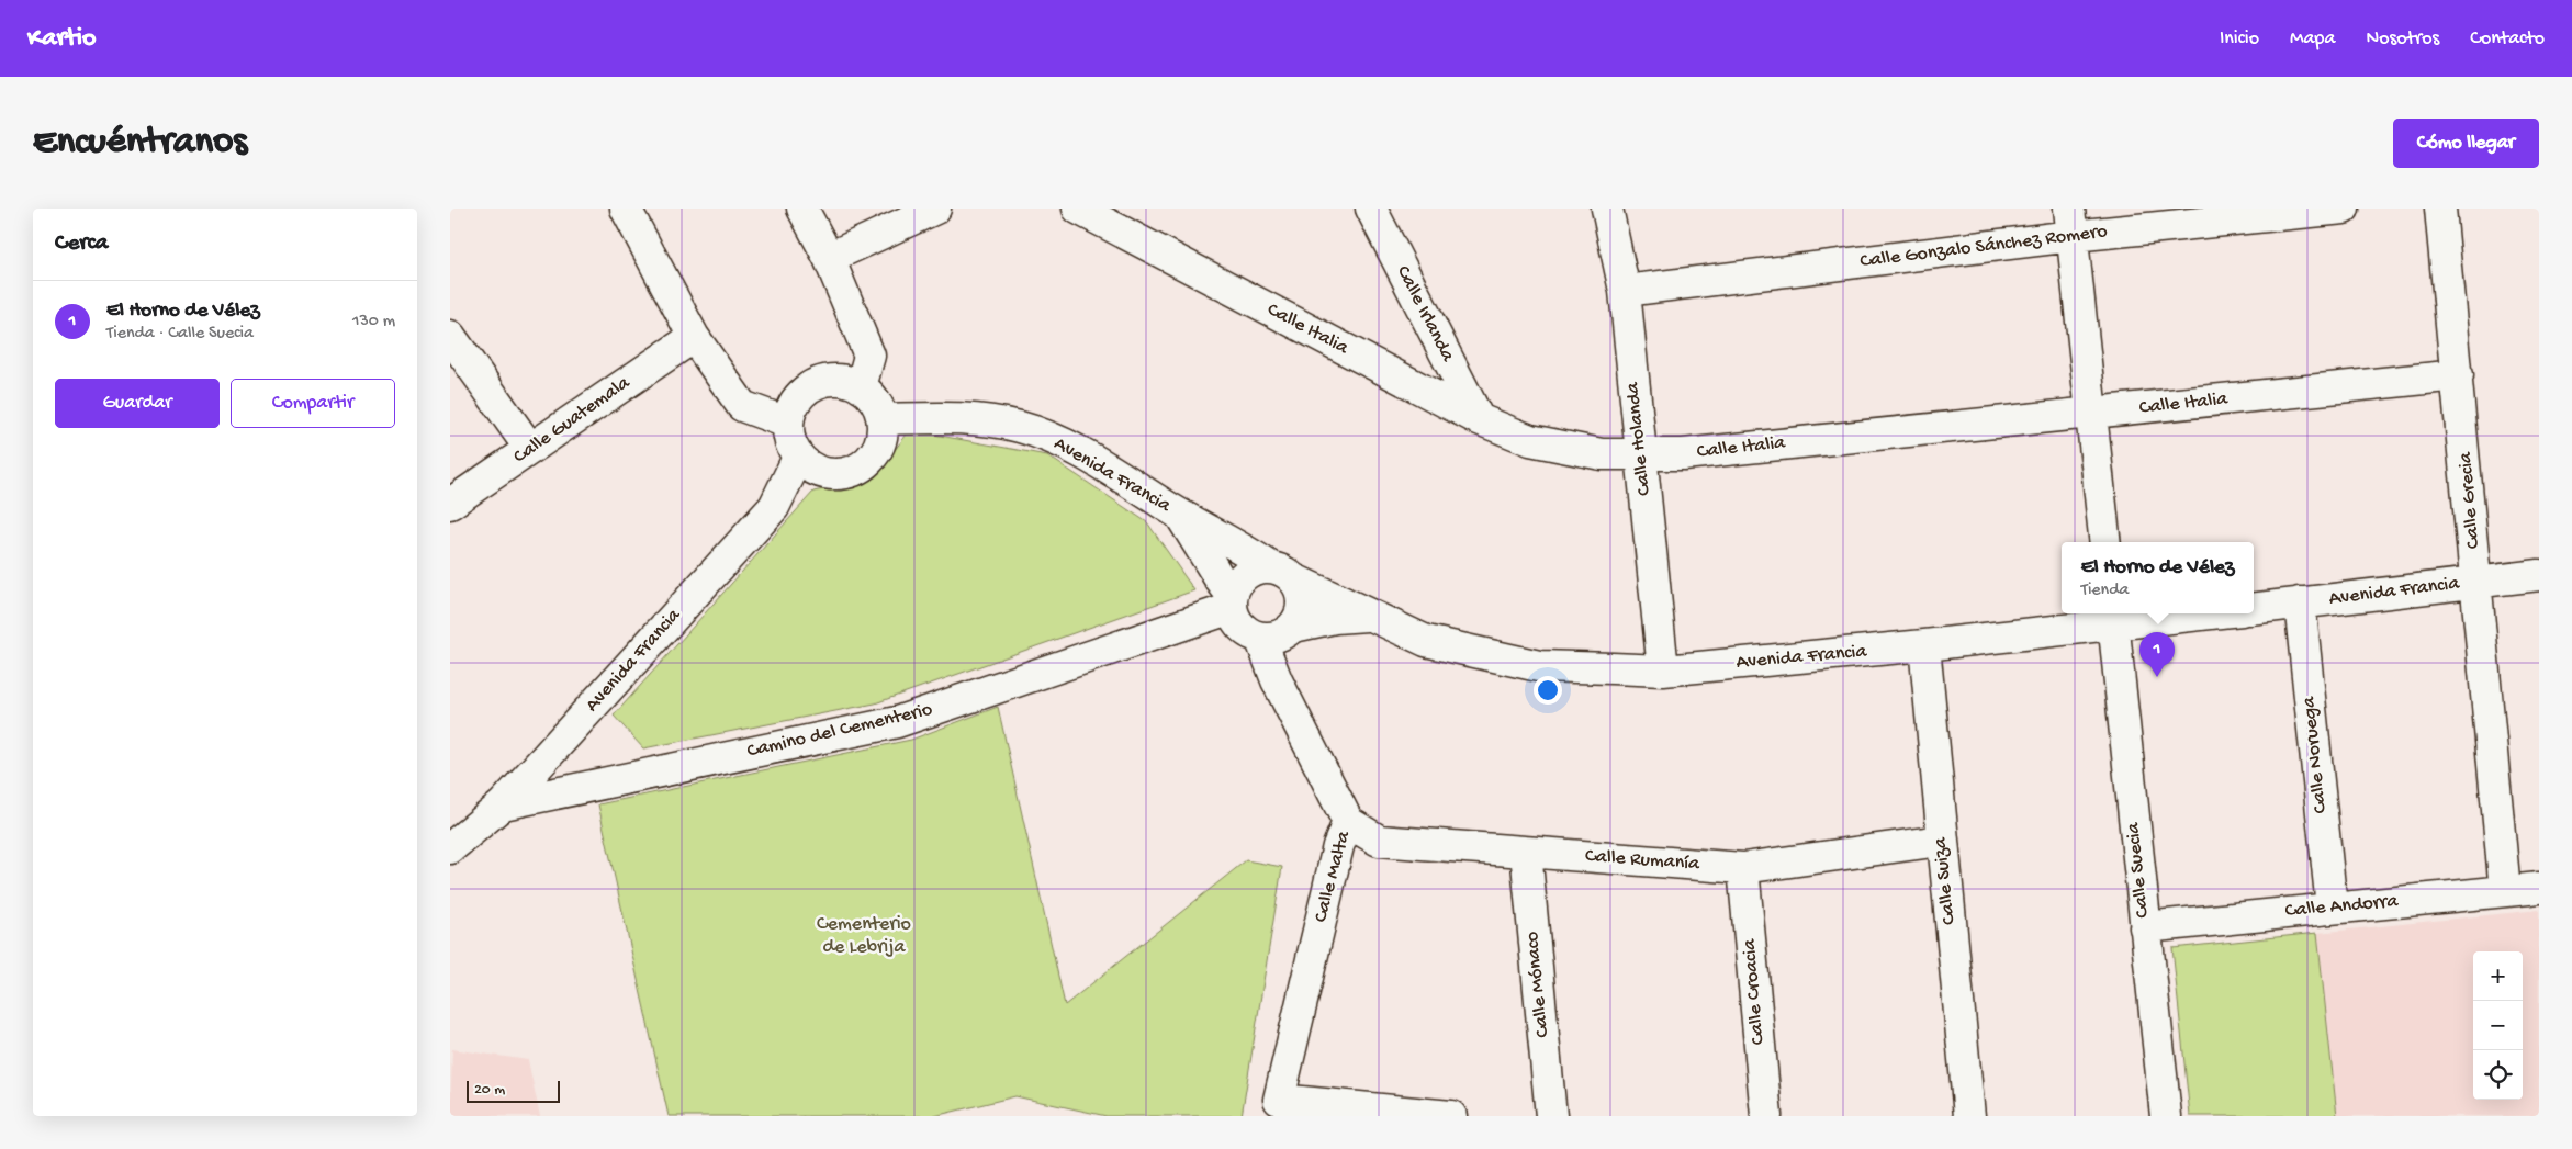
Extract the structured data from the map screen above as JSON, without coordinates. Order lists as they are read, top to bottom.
{
  "streets": {
    "street": [
      "Calle Gonzalo Sánchez Romero",
      "Calle Irlanda",
      "Calle Italia",
      "Calle Guatemala",
      "Calle Holanda",
      "Avenida Francia",
      "Calle Grecia",
      "Camino del Cementerio",
      "Calle Noruega",
      "Calle Rumanía",
      "Calle Suecia",
      "Calle Malta",
      "Calle Suiza",
      "Calle Andorra",
      "Calle Mónaco",
      "Calle Croacia"
    ]
  },
  "crossings": [
    ["Calle Gonzalo Sánchez Romero", "Calle Holanda"],
    ["Calle Irlanda", "Calle Italia"],
    ["Calle Italia", "Calle Holanda"],
    ["Calle Italia", "Calle Grecia"],
    ["Calle Holanda", "Avenida Francia"],
    ["Avenida Francia", "Calle Grecia"],
    ["Avenida Francia", "Camino del Cementerio"],
    ["Avenida Francia", "Calle Noruega"],
    ["Avenida Francia", "Calle Suecia"],
    ["Avenida Francia", "Calle Malta"],
    ["Avenida Francia", "Calle Suiza"],
    ["Calle Grecia", "Calle Andorra"],
    ["Camino del Cementerio", "Calle Malta"],
    ["Calle Noruega", "Calle Andorra"],
    ["Calle Rumanía", "Calle Malta"],
    ["Calle Rumanía", "Calle Suiza"],
    ["Calle Rumanía", "Calle Mónaco"],
    ["Calle Rumanía", "Calle Croacia"],
    ["Calle Suecia", "Calle Andorra"]
  ],
  "parks": ["Cementerio de Lebrija"],
  "scale_bar": "20 m",
  "page": {
    "header": "Kartio",
    "nav": [
      "Inicio",
      "Mapa",
      "Nosotros",
      "Contacto"
    ],
    "buttons": [
      "Cómo llegar",
      ["Guardar", "Compartir"]
    ],
    "title": "Encuéntranos",
    "heading": "Cerca",
    "list": [
      {
        "mark": "1",
        "name": "El Horno de Vélez",
        "note": "Tienda · Calle Suecia",
        "value": "130 m"
      }
    ],
    "popup": ["El Horno de Vélez", "Tienda"],
    "pins": "1",
    "map_buttons": ["+", "−"],
    "scale": "20 m"
  }
}
